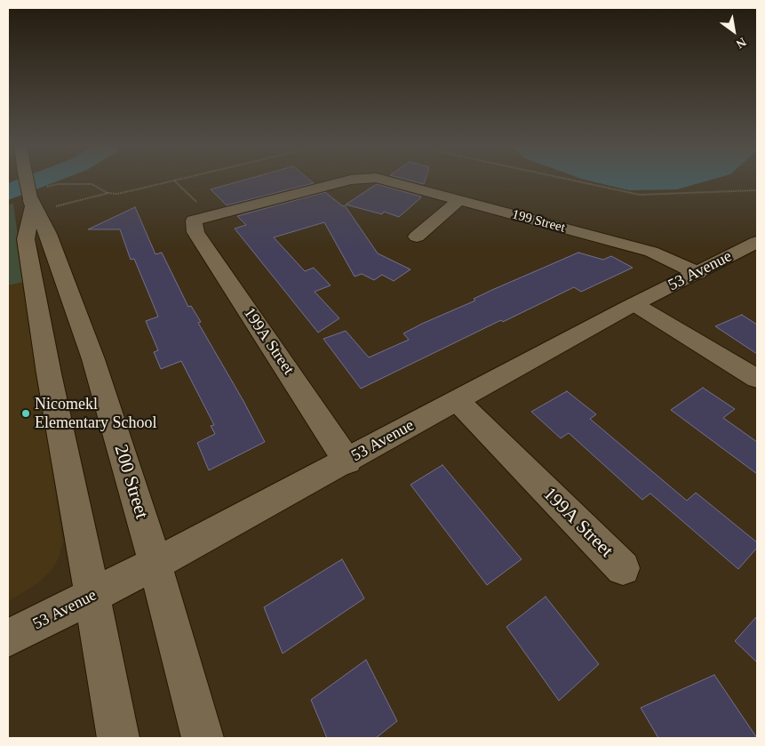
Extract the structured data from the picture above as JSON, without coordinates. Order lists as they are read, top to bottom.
{
  "streets": {
    "street": [
      "199 Street",
      "53 Avenue",
      "199A Street",
      "200 Street"
    ]
  },
  "crossings": [
    ["199 Street", "53 Avenue"],
    ["199 Street", "199A Street"],
    ["53 Avenue", "199A Street"],
    ["53 Avenue", "200 Street"]
  ],
  "places": ["Nicomekl Elementary School"],
  "north": "bottom right"
}
